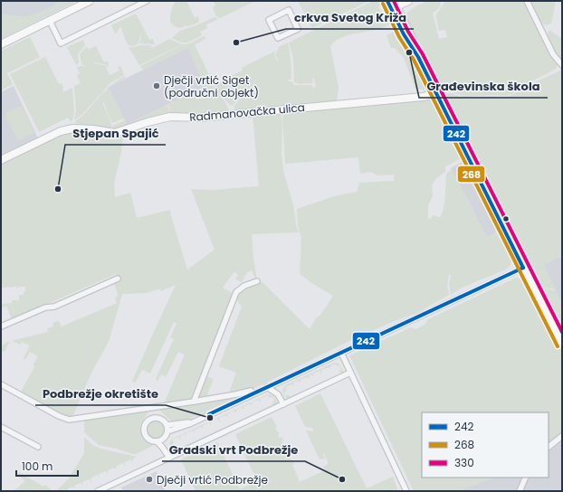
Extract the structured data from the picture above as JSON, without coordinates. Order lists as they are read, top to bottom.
{
  "streets": {
    "street": ["Radmanovačka ulica"]
  },
  "places": [
    "crkva Svetog Križa",
    "Građevinska škola",
    "Dječji vrtić Siget (područni objekt)",
    "Stjepan Spajić",
    "Podbrežje okretište",
    "Dječji vrtić Podbrežje",
    "Gradski vrt Podbrežje"
  ],
  "lines": ["transit line 242", "transit line 330", "transit line 268"],
  "legend": ["242", "268", "330"],
  "scale_bar": "100 m"
}
